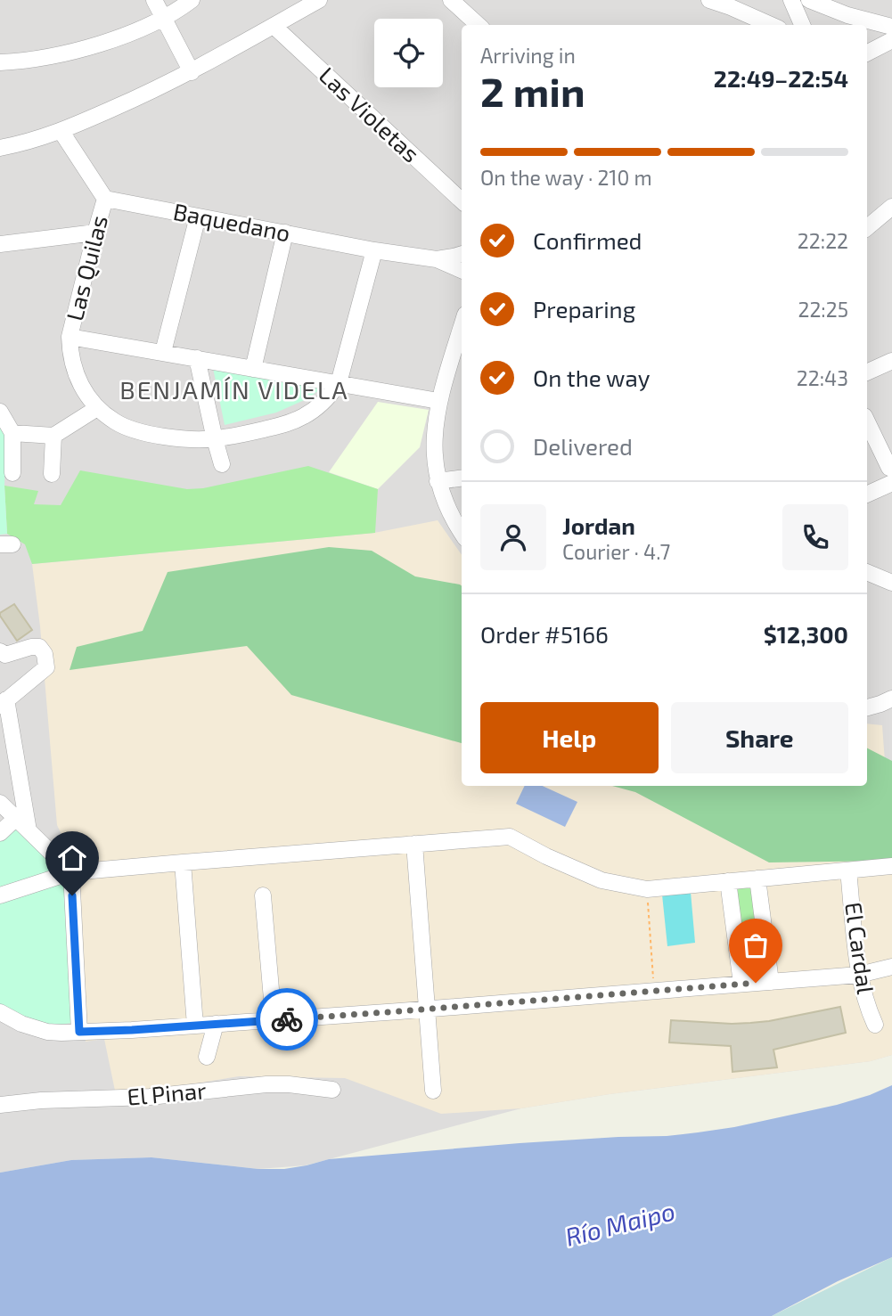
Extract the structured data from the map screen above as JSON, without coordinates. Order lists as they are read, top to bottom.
{
  "streets": {
    "street": [
      "Las Violetas",
      "Baquedano",
      "Las Quilas",
      "El Cardal",
      "El Pinar"
    ]
  },
  "crossings": [
    ["Baquedano", "Las Quilas"]
  ],
  "districts": ["BENJAMÍN VIDELA"],
  "water": ["Río Maipo"],
  "page": {
    "heading": ["2 min", "Arriving in", "22:49–22:54"],
    "panel": [
      "Jordan",
      "Courier · 4.7",
      "Order #5166",
      "$12,300"
    ],
    "bar": "On the way · 210 m",
    "list": [
      ["Confirmed", "22:22"],
      ["Preparing", "22:25"],
      ["On the way", "22:43"],
      "Delivered"
    ],
    "buttons": ["Help", "Share"]
  }
}
